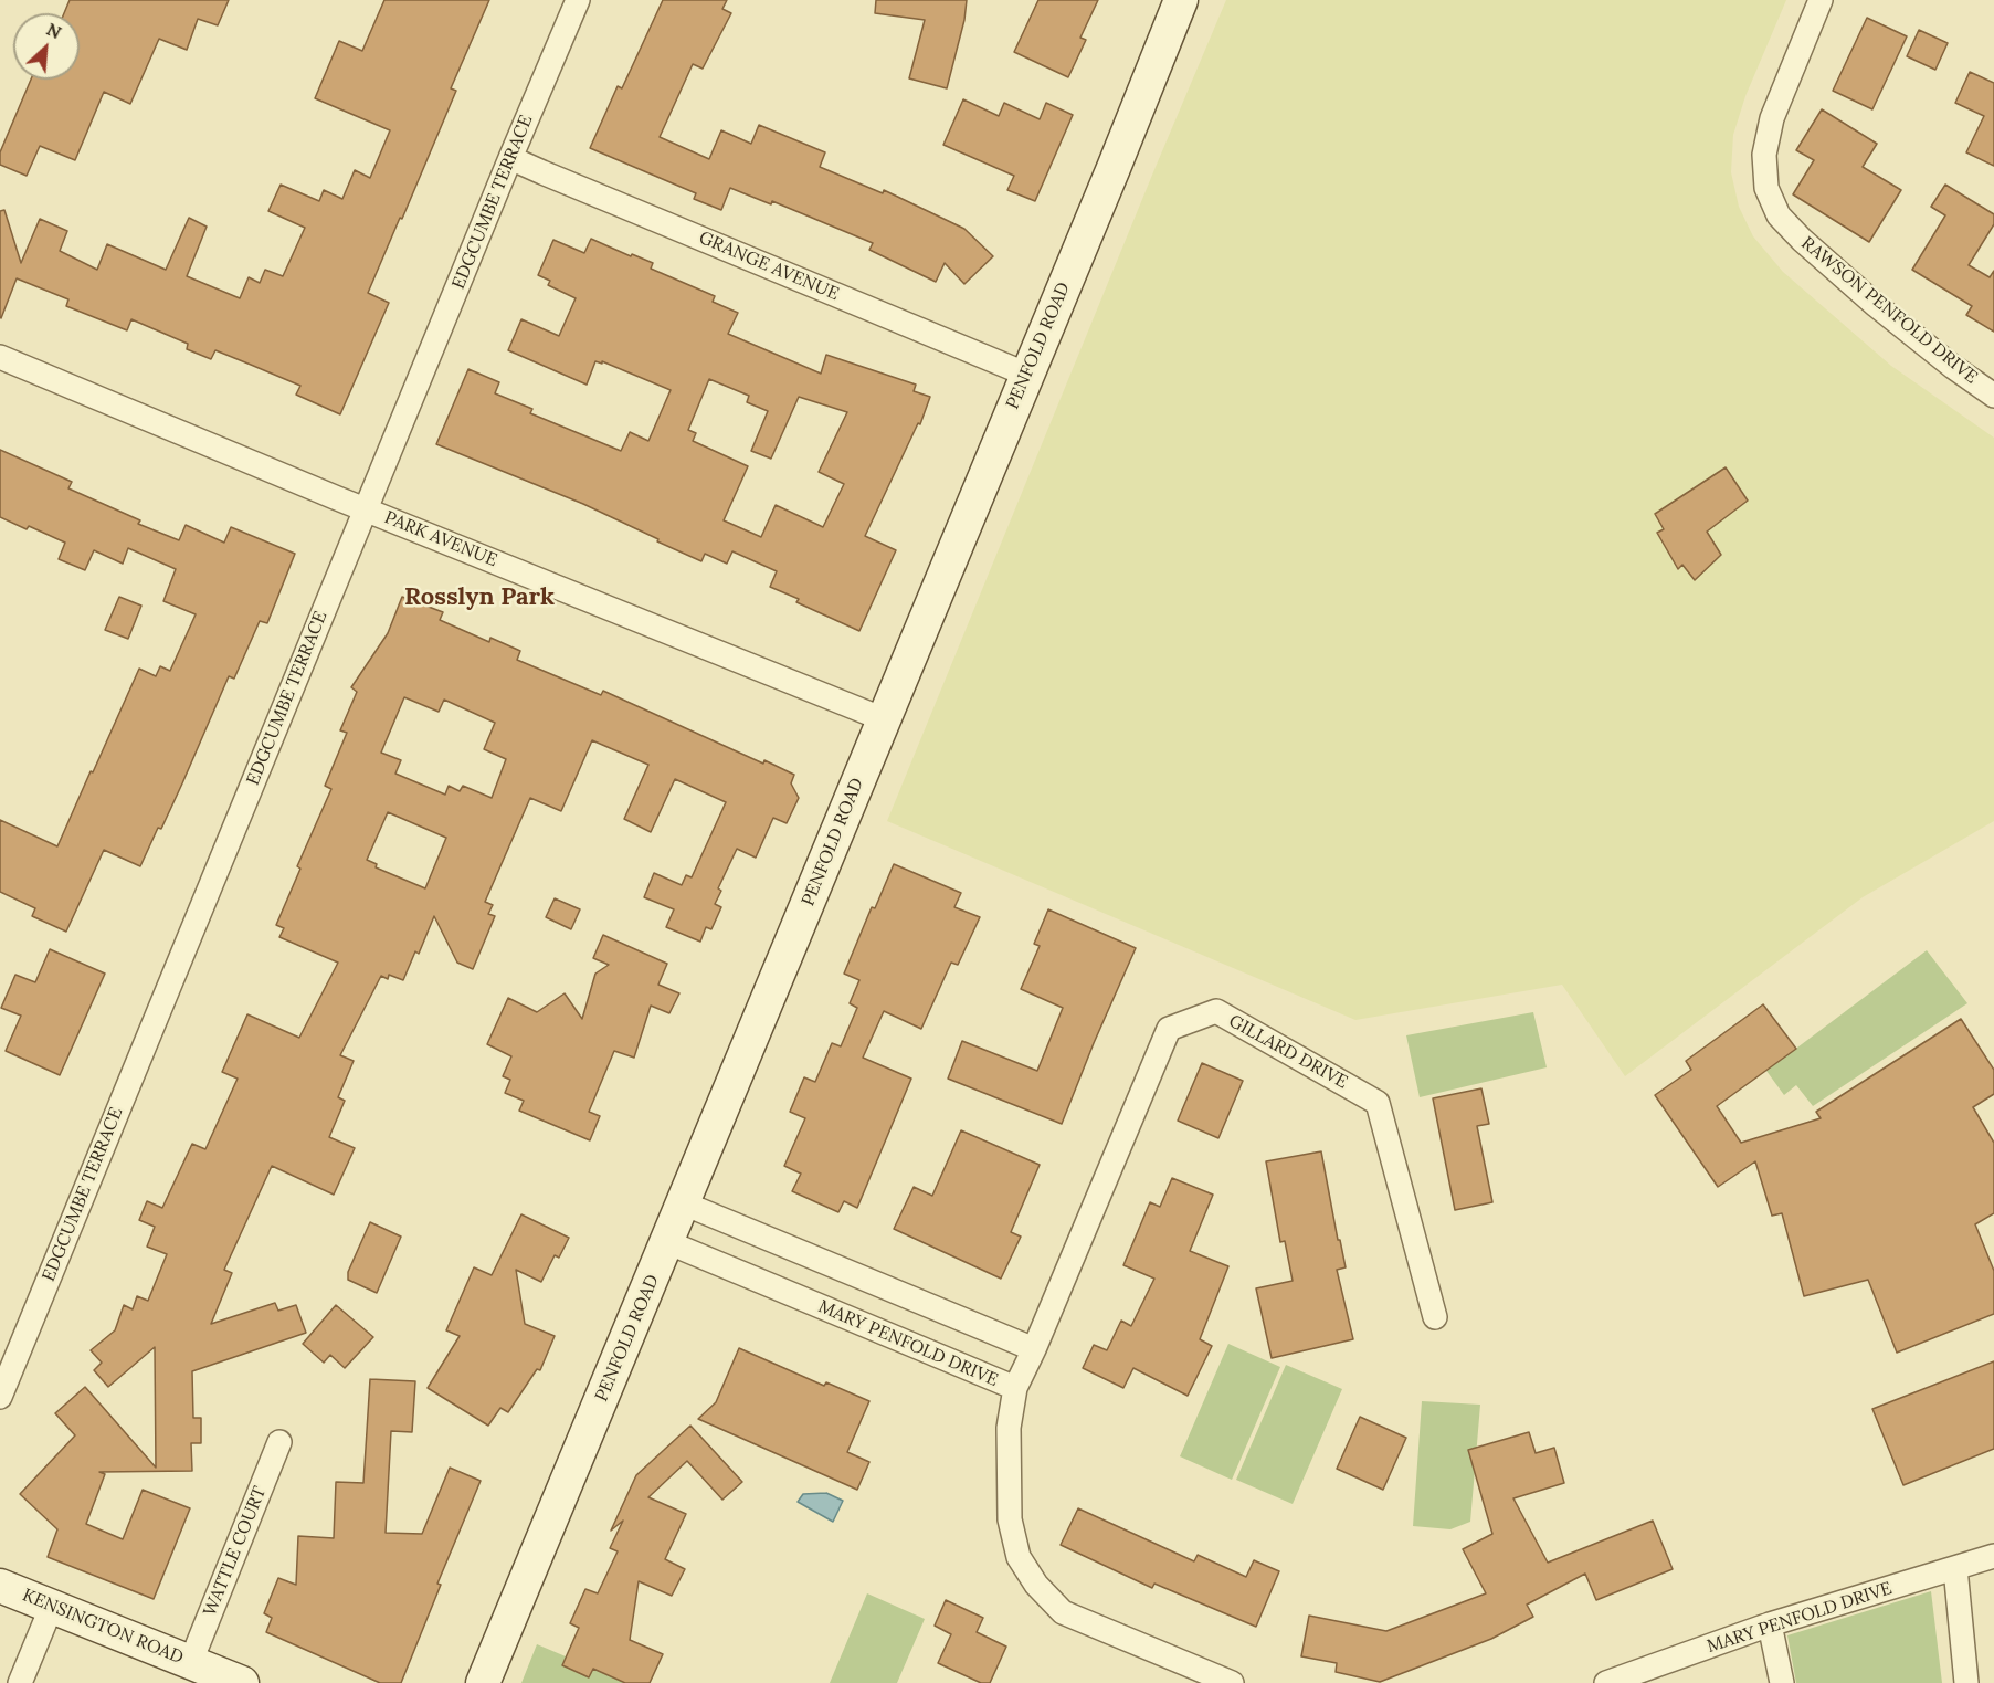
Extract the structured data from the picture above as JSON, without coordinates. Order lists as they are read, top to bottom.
{
  "streets": {
    "main road": ["PENFOLD ROAD", "KENSINGTON ROAD"],
    "street": [
      "EDGCUMBE TERRACE",
      "GRANGE AVENUE",
      "RAWSON PENFOLD DRIVE",
      "PARK AVENUE",
      "GILLARD DRIVE",
      "MARY PENFOLD DRIVE",
      "WATTLE COURT"
    ]
  },
  "crossings": [
    ["EDGCUMBE TERRACE", "GRANGE AVENUE"],
    ["EDGCUMBE TERRACE", "PARK AVENUE"],
    ["GRANGE AVENUE", "PENFOLD ROAD"],
    ["PENFOLD ROAD", "PARK AVENUE"],
    ["PENFOLD ROAD", "MARY PENFOLD DRIVE"],
    ["GILLARD DRIVE", "MARY PENFOLD DRIVE"],
    ["WATTLE COURT", "KENSINGTON ROAD"]
  ],
  "districts": ["Rosslyn Park"],
  "north": "top right"
}
